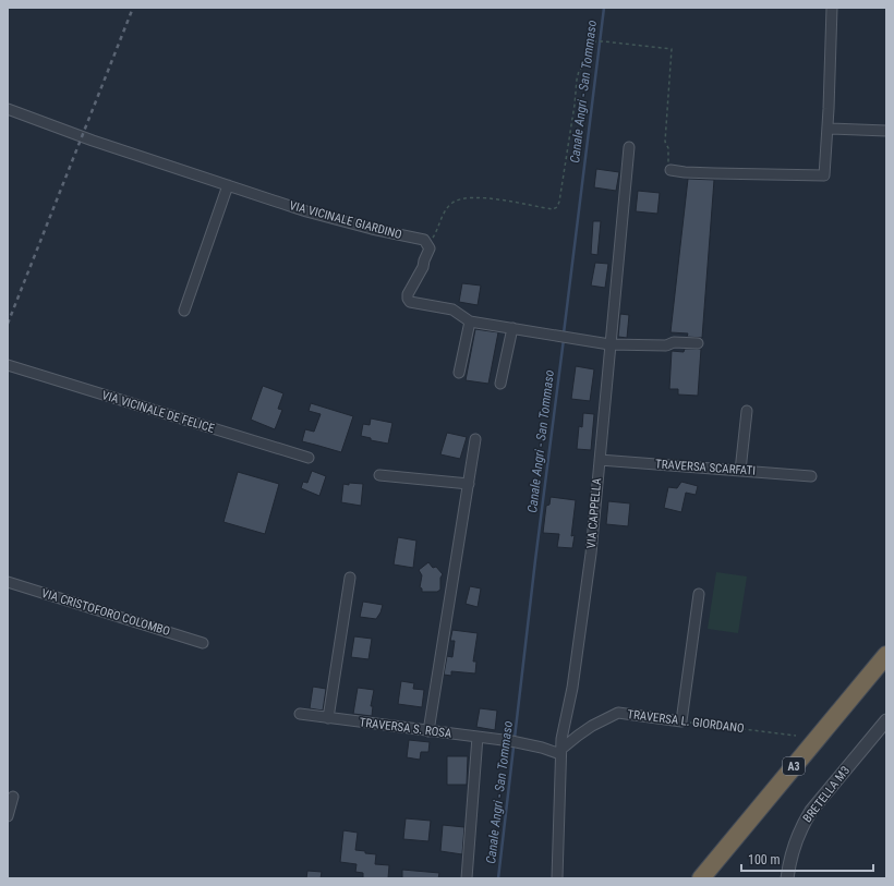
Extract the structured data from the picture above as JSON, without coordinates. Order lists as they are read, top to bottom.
{
  "streets": {
    "highway": ["A3"],
    "street": [
      "VIA VICINALE GIARDINO",
      "VIA VICINALE DE FELICE",
      "TRAVERSA SCARFATI",
      "VIA CAPPELLA",
      "VIA CRISTOFORO COLOMBO",
      "TRAVERSA L. GIORDANO",
      "TRAVERSA S. ROSA",
      "BRETELLA M3"
    ]
  },
  "crossings": [
    ["TRAVERSA SCARFATI", "VIA CAPPELLA"],
    ["VIA CAPPELLA", "TRAVERSA L. GIORDANO"],
    ["VIA CAPPELLA", "TRAVERSA S. ROSA"],
    ["TRAVERSA L. GIORDANO", "TRAVERSA S. ROSA"]
  ],
  "water": ["Canale Angri - San Tommaso"],
  "scale_bar": "100 m"
}
